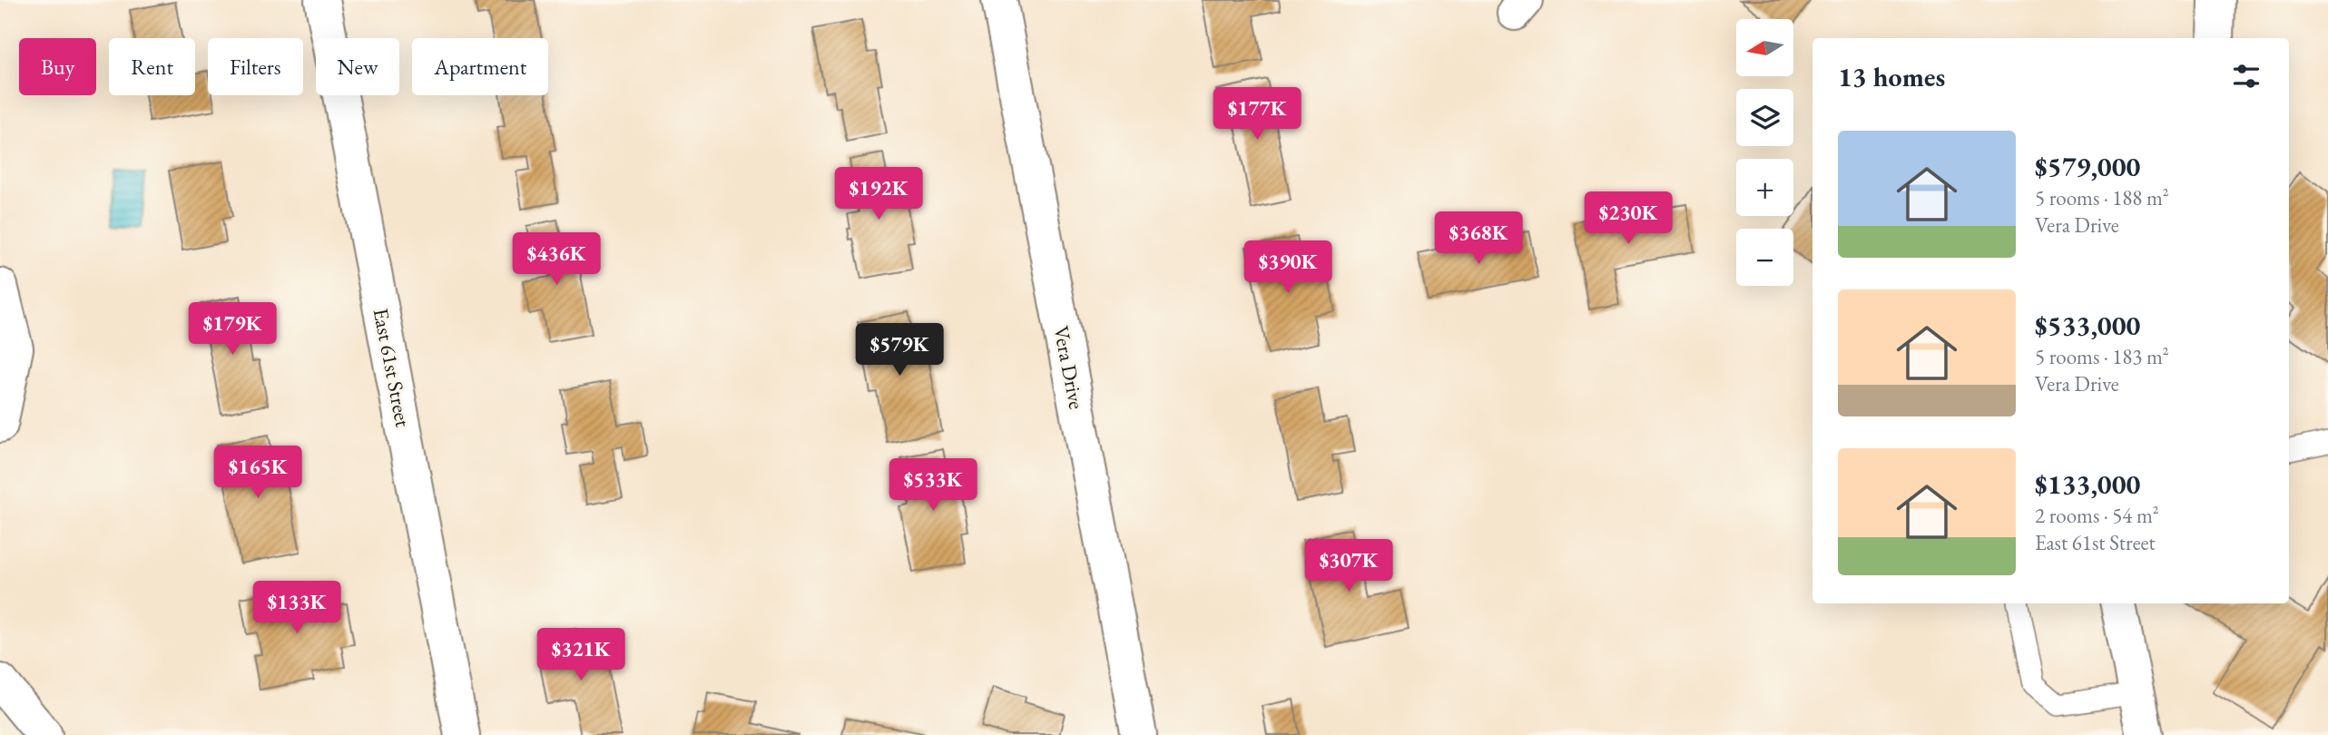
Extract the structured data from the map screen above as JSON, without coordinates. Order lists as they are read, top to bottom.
{
  "streets": {
    "street": ["East 61st Street", "Vera Drive"]
  },
  "north": "left",
  "page": {
    "map_buttons": ["+", "−"],
    "chip": [
      "Buy",
      "Rent",
      "Filters",
      "New",
      "Apartment"
    ],
    "heading": "13 homes",
    "price": [
      "$177K",
      "$192K",
      "$230K",
      "$368K",
      "$436K",
      "$390K",
      "$179K",
      "$579K",
      "$165K",
      "$533K",
      "$307K",
      "$133K",
      "$321K"
    ],
    "list": [
      {
        "name": "$579,000",
        "note": "5 rooms · 188 m² · Vera Drive"
      },
      {
        "name": "$533,000",
        "note": "5 rooms · 183 m² · Vera Drive"
      },
      {
        "name": "$133,000",
        "note": "2 rooms · 54 m² · East 61st Street"
      }
    ]
  }
}
